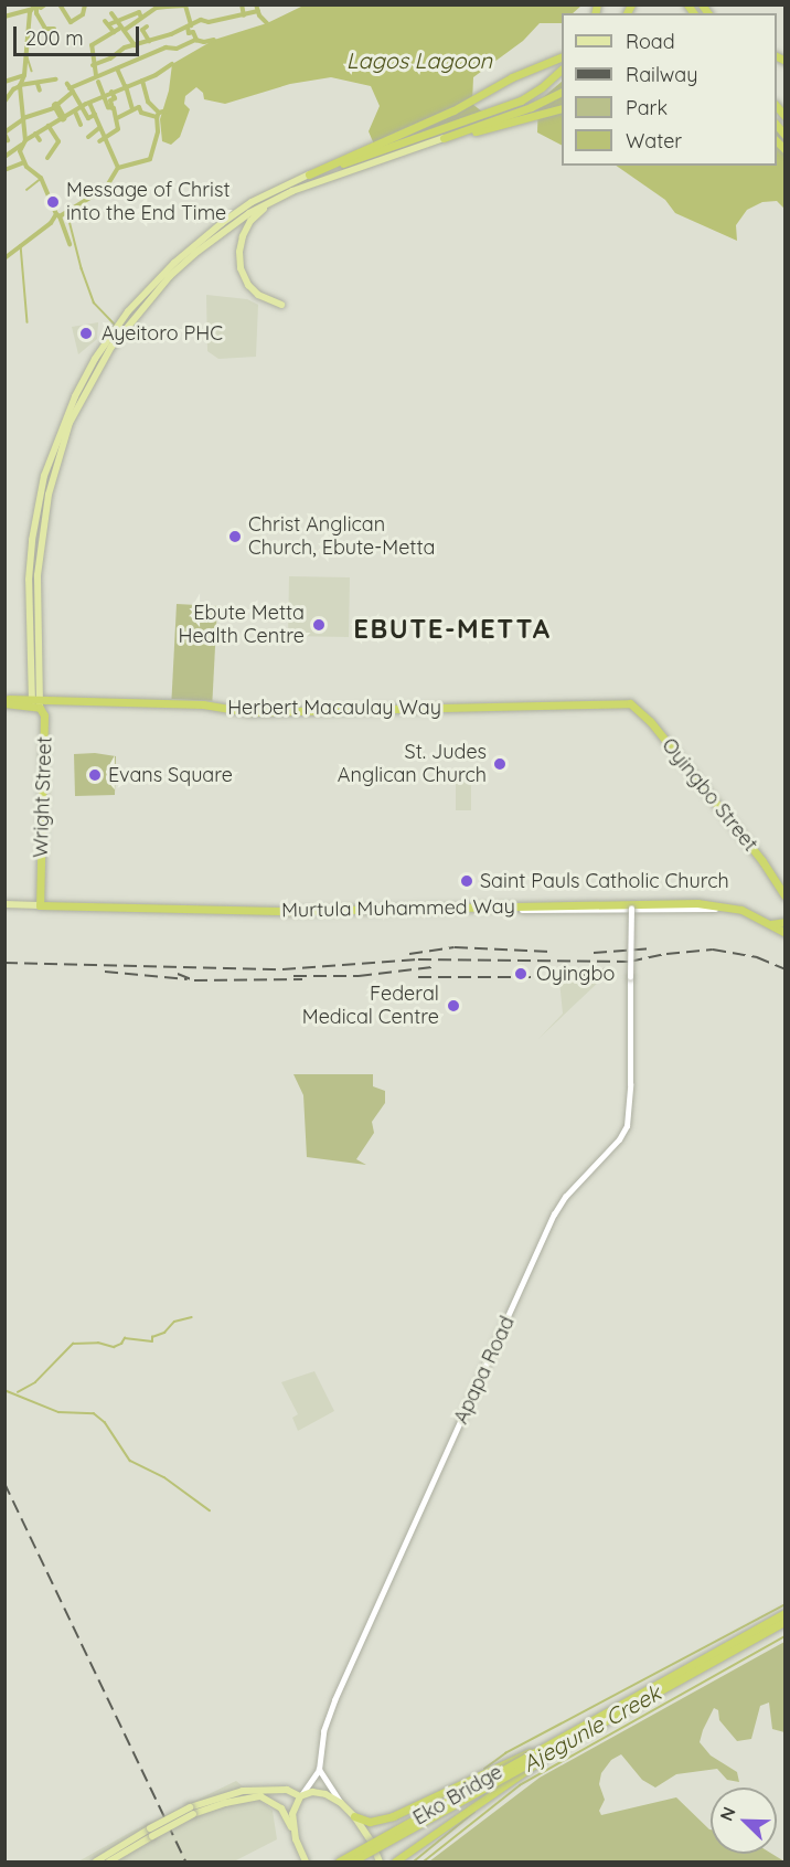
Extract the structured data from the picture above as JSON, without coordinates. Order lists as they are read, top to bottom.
{
  "streets": {
    "highway": [
      "Herbert Macaulay Way",
      "Oyingbo Street",
      "Wright Street",
      "Murtula Muhammed Way",
      "Eko Bridge"
    ],
    "street": ["Apapa Road"]
  },
  "crossings": [
    ["Herbert Macaulay Way", "Oyingbo Street"],
    ["Herbert Macaulay Way", "Wright Street"],
    ["Wright Street", "Murtula Muhammed Way"]
  ],
  "districts": ["EBUTE-METTA"],
  "water": ["Lagos Lagoon", "Ajegunle Creek"],
  "places": [
    "Message of Christ into the End Time",
    "Ayeitoro PHC",
    "Christ Anglican Church, Ebute-Metta",
    "Ebute Metta Health Centre",
    "St. Judes Anglican Church",
    "Evans Square",
    "Saint Pauls Catholic Church",
    "Oyingbo",
    "Federal Medical Centre"
  ],
  "legend": [
    "Road",
    "Railway",
    "Park",
    "Water"
  ],
  "scale_bar": "200 m",
  "north": "top left"
}
